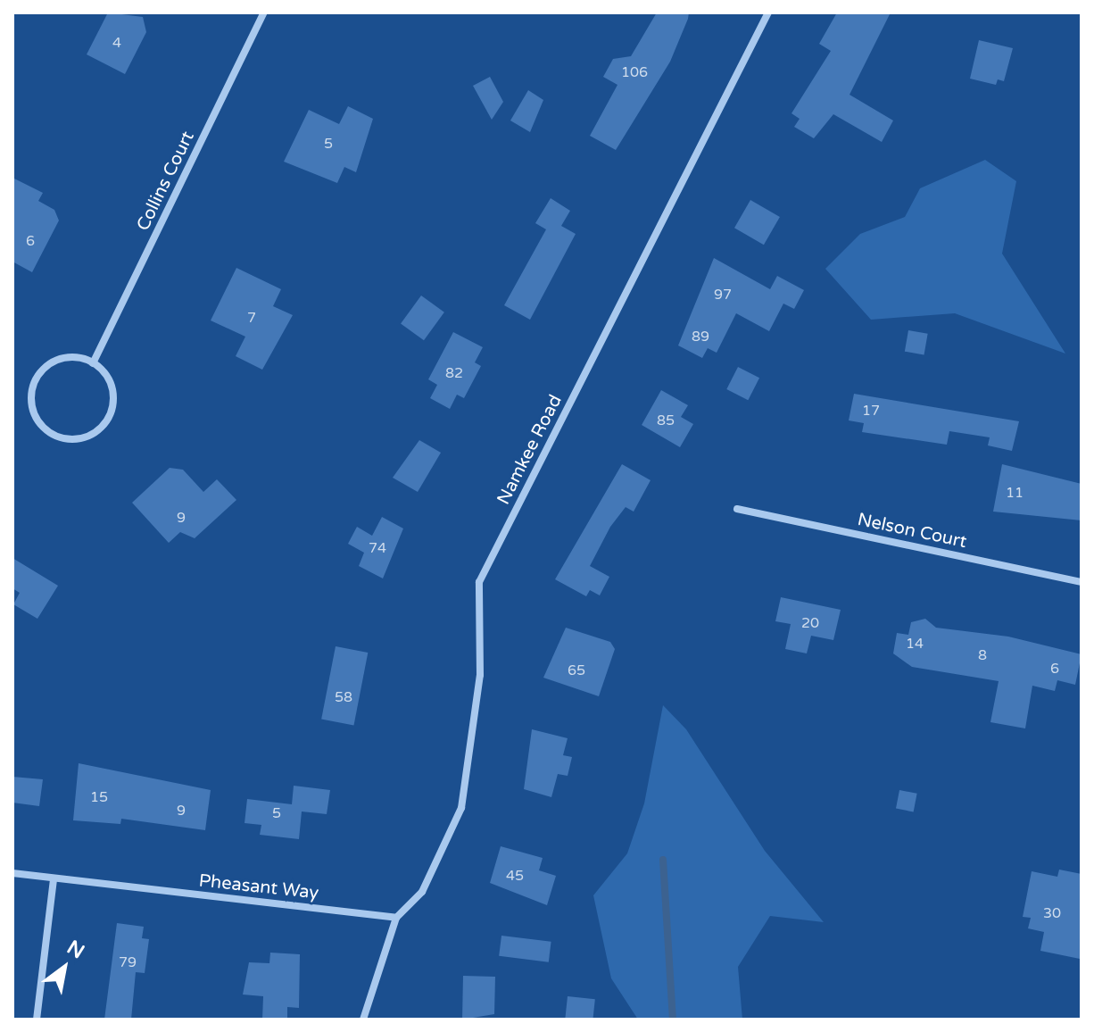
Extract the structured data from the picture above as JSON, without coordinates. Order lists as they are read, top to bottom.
{
  "streets": {
    "street": [
      "Collins Court",
      "Namkee Road",
      "Nelson Court",
      "Pheasant Way"
    ]
  },
  "crossings": [
    ["Namkee Road", "Pheasant Way"]
  ],
  "house_numbers": [
    "4",
    "106",
    "5",
    "6",
    "97",
    "7",
    "89",
    "82",
    "17",
    "85",
    "11",
    "9",
    "74",
    "20",
    "14",
    "8",
    "6",
    "65",
    "58",
    "15",
    "9",
    "5",
    "45",
    "30",
    "79"
  ],
  "north": "top right"
}
